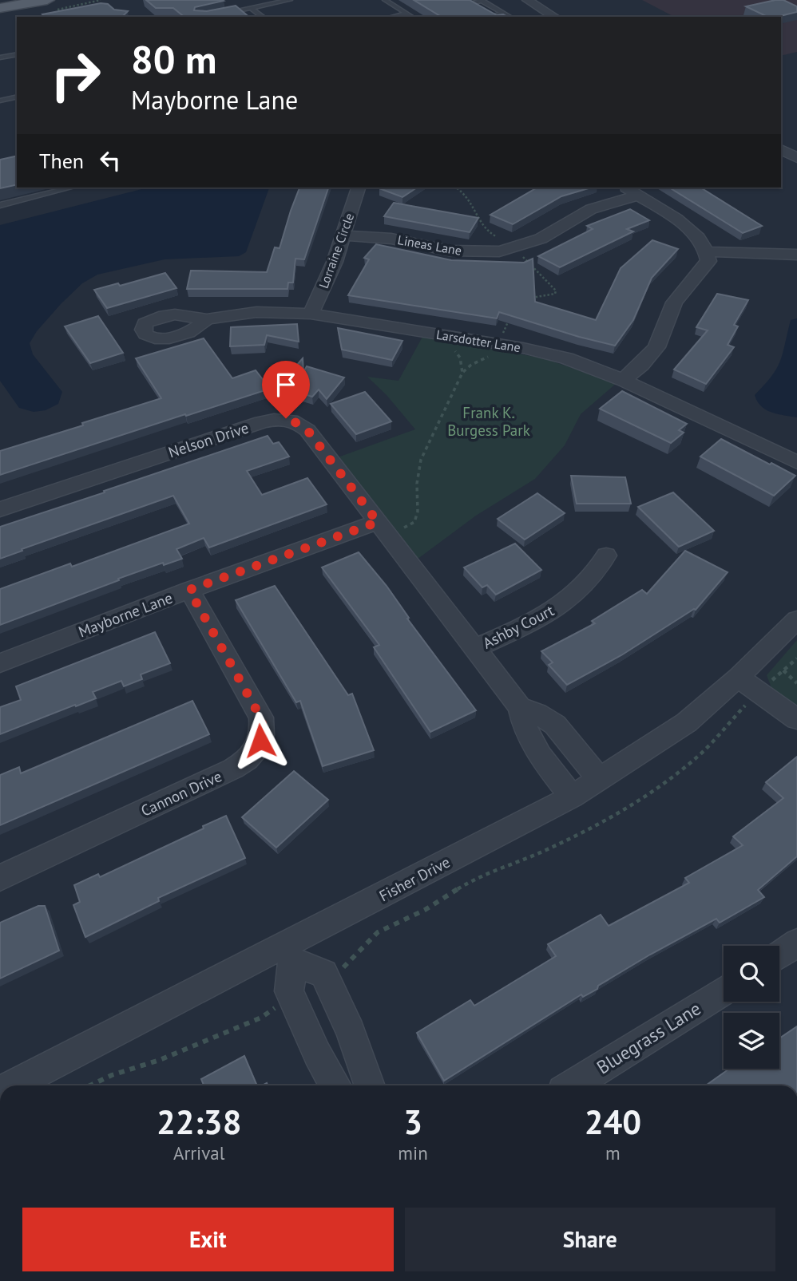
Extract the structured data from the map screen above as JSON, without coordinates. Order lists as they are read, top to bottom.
{
  "streets": {
    "street": [
      "Lineas Lane",
      "Lorraine Circle",
      "Larsdotter Lane",
      "Nelson Drive",
      "Mayborne Lane",
      "Ashby Court",
      "Cannon Drive",
      "Fisher Drive",
      "Bluegrass Lane"
    ]
  },
  "crossings": [
    ["Lineas Lane", "Lorraine Circle"],
    ["Lorraine Circle", "Larsdotter Lane"],
    ["Nelson Drive", "Mayborne Lane"],
    ["Nelson Drive", "Ashby Court"],
    ["Nelson Drive", "Fisher Drive"],
    ["Mayborne Lane", "Cannon Drive"]
  ],
  "parks": ["Frank K. Burgess Park"],
  "page": {
    "turn": ["80 m", "Mayborne Lane"],
    "then": "Then",
    "eta": [
      "22:38",
      "Arrival",
      "3",
      "min",
      "240",
      "m"
    ],
    "buttons": ["Exit", "Share"]
  }
}
